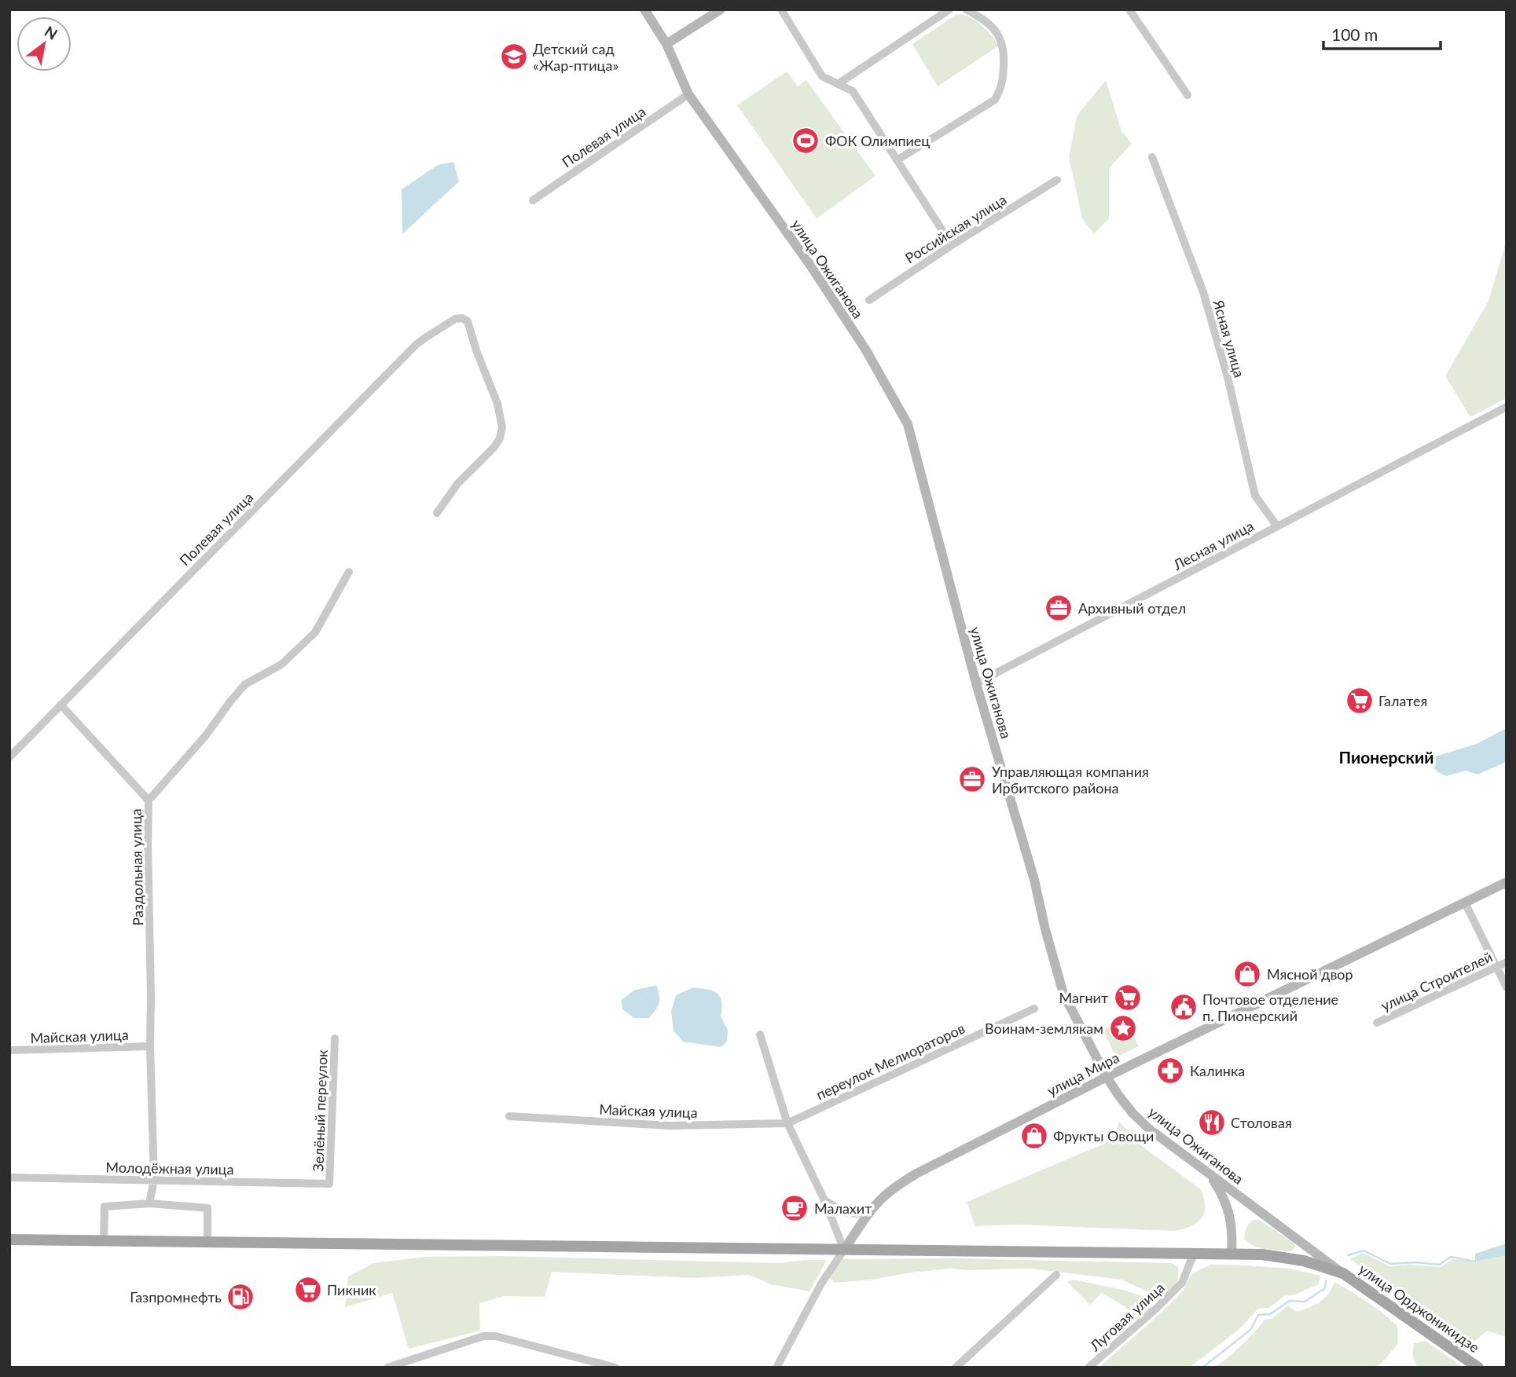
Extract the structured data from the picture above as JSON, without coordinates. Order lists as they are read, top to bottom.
{
  "streets": {
    "main road": ["улица Орджоникидзе"],
    "street": [
      "Полевая улица",
      "Российская улица",
      "улица Ожиганова",
      "Ясная улица",
      "Лесная улица",
      "Раздольная улица",
      "улица Строителей",
      "Майская улица",
      "переулок Мелиораторов",
      "улица Мира",
      "Зелёный переулок",
      "Молодёжная улица",
      "Луговая улица"
    ]
  },
  "crossings": [
    ["Полевая улица", "улица Ожиганова"],
    ["улица Ожиганова", "Лесная улица"],
    ["улица Ожиганова", "улица Мира"],
    ["улица Ожиганова", "улица Орджоникидзе"],
    ["Ясная улица", "Лесная улица"],
    ["Раздольная улица", "Майская улица"],
    ["Раздольная улица", "Молодёжная улица"],
    ["Майская улица", "переулок Мелиораторов"],
    ["улица Мира", "улица Орджоникидзе"],
    ["Зелёный переулок", "Молодёжная улица"],
    ["улица Орджоникидзе", "Луговая улица"]
  ],
  "districts": ["Пионерский"],
  "places": {
    "school or university": ["Детский сад «Жар-птица»"],
    "sports": ["ФОК Олимпиец"],
    "office": ["Архивный отдел", "Управляющая компания Ирбитского района"],
    "supermarket": ["Галатея", "Магнит", "Пикник"],
    "shop": ["Мясной двор", "Фрукты Овощи"],
    "public building": ["Почтовое отделение п. Пионерский"],
    "place": ["Воинам-землякам"],
    "pharmacy": ["Калинка"],
    "restaurant": ["Столовая"],
    "cafe": ["Малахит"],
    "fuel station": ["Газпромнефть"]
  },
  "scale_bar": "100 m",
  "north": "top right"
}
